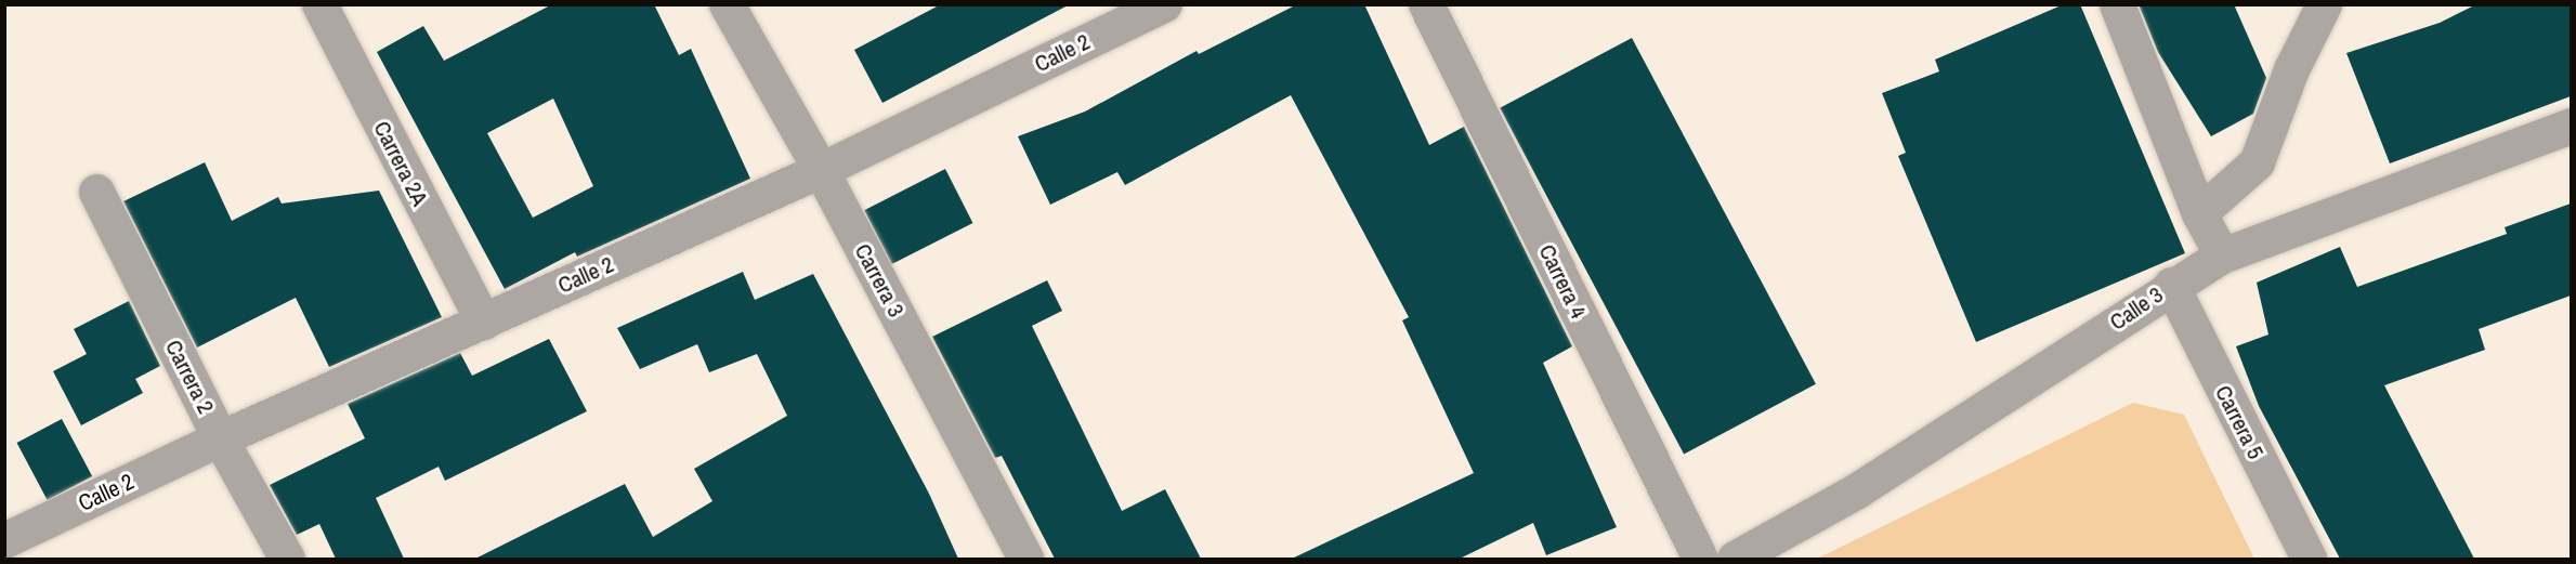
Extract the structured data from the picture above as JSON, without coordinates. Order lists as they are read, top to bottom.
{
  "streets": {
    "street": [
      "Calle 2",
      "Carrera 2A",
      "Carrera 3",
      "Carrera 4",
      "Calle 3",
      "Carrera 2",
      "Carrera 5"
    ]
  },
  "crossings": [
    ["Calle 2", "Carrera 2A"],
    ["Calle 2", "Carrera 3"],
    ["Calle 2", "Carrera 2"],
    ["Calle 3", "Carrera 5"]
  ]
}
